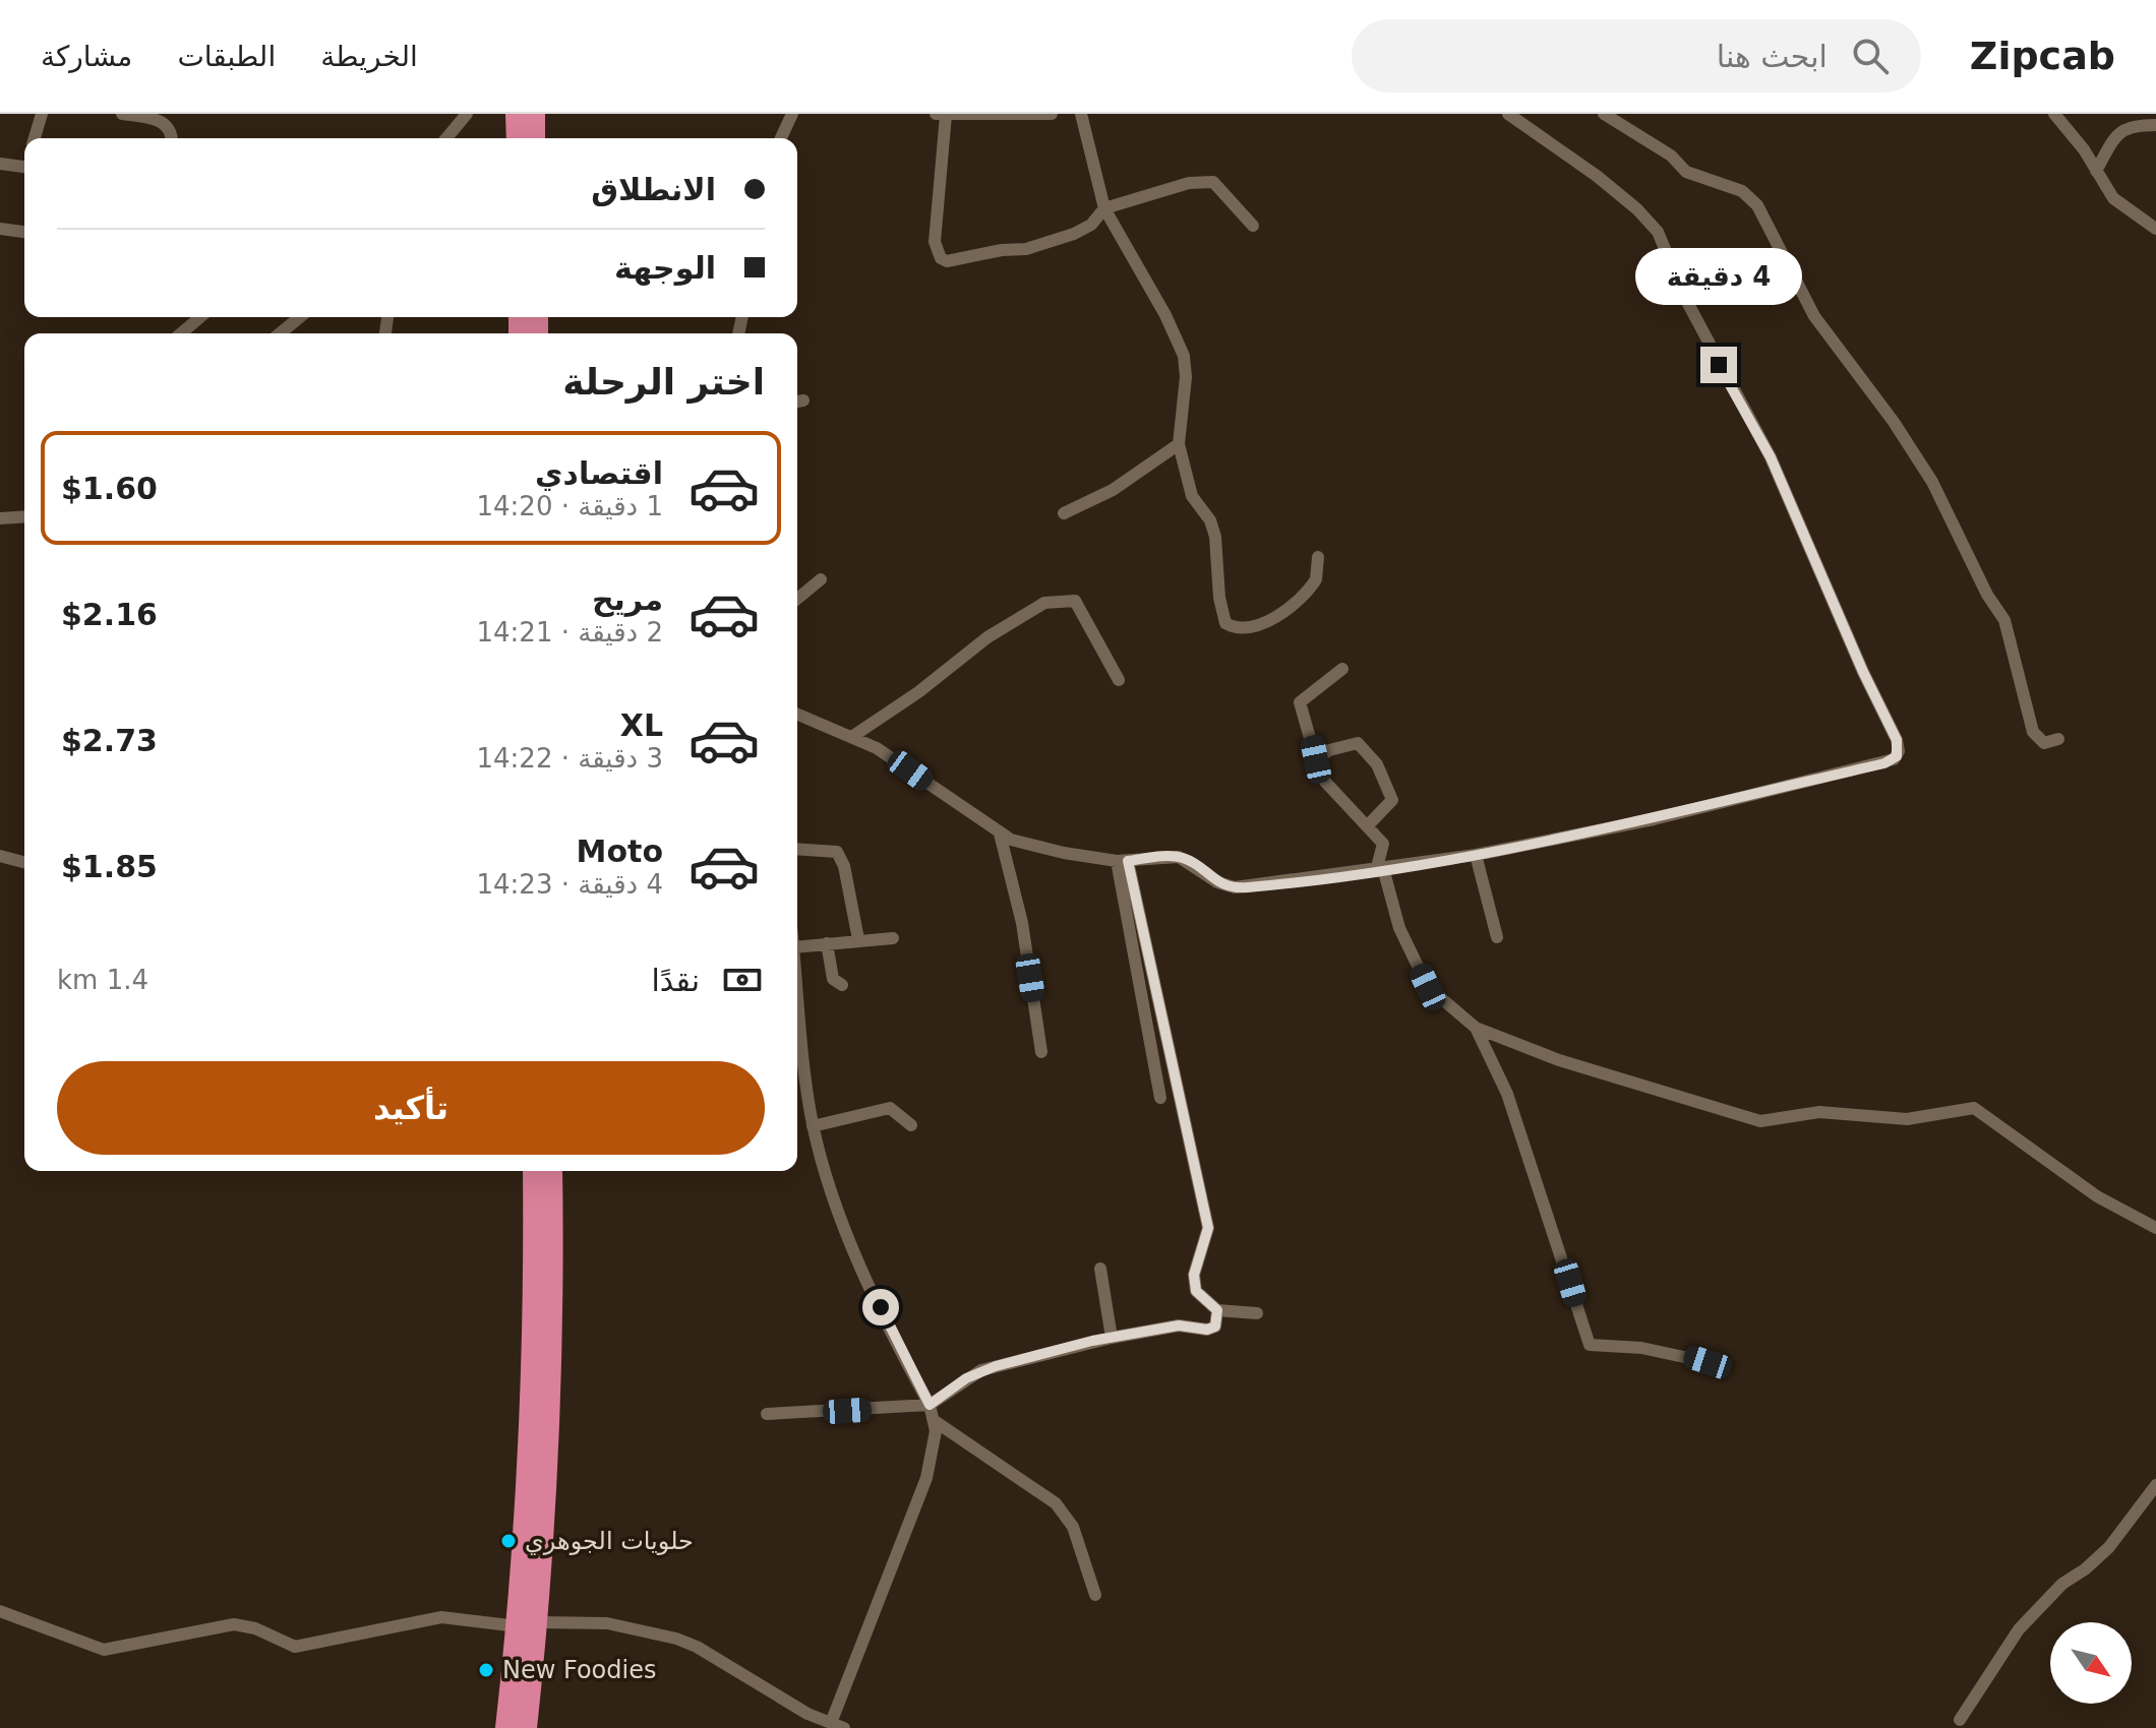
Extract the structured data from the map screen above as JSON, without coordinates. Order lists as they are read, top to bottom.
{
  "places": ["حلويات الجوهري", "New Foodies"],
  "north": "bottom right",
  "page": {
    "header": "Zipcab",
    "search": "ابحث هنا",
    "nav": ["الخريطة", "الطبقات", "مشاركة"],
    "banner": ["الانطلاق", "الوجهة"],
    "bubble": "4 دقيقة",
    "heading": "اختر الرحلة",
    "list": [
      {
        "name": "اقتصادي",
        "note": "1 دقيقة · 14:20",
        "value": "$1.60"
      },
      {
        "name": "مريح",
        "note": "2 دقيقة · 14:21",
        "value": "$2.16"
      },
      {
        "name": "XL",
        "note": "3 دقيقة · 14:22",
        "value": "$2.73"
      },
      {
        "name": "Moto",
        "note": "4 دقيقة · 14:23",
        "value": "$1.85"
      }
    ],
    "pay": ["نقدًا", "1.4 km"],
    "buttons": "تأكيد"
  }
}
